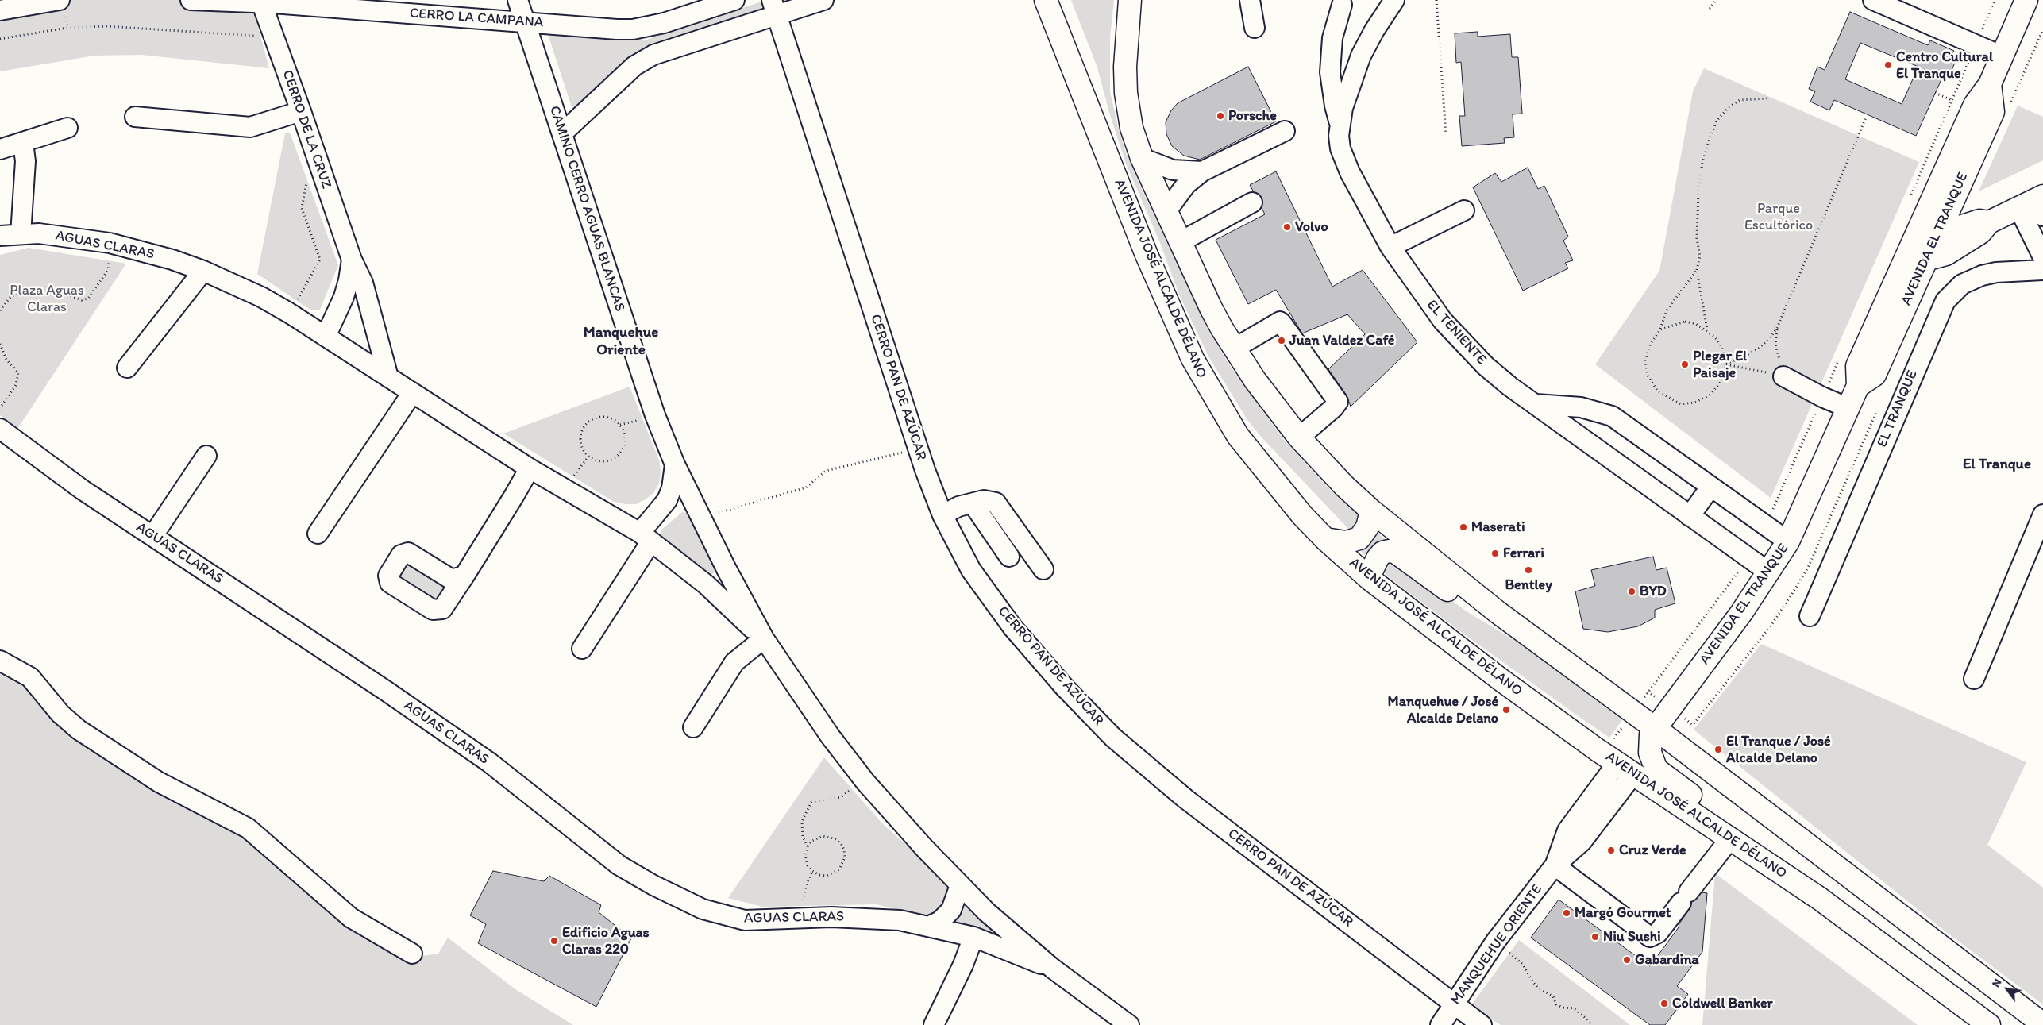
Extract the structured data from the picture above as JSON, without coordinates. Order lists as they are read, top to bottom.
{
  "streets": {
    "main road": ["AVENIDA EL TRANQUE", "AVENIDA JOSÉ ALCALDE DÉLANO"],
    "street": [
      "CERRO LA CAMPANA",
      "CERRO DE LA CRUZ",
      "CAMINO CERRO AGUAS BLANCAS",
      "AGUAS CLARAS",
      "EL TENIENTE",
      "CERRO PAN DE AZÚCAR",
      "EL TRANQUE",
      "MANQUEHUE ORIENTE"
    ]
  },
  "crossings": [
    ["CERRO LA CAMPANA", "CERRO DE LA CRUZ"],
    ["CERRO LA CAMPANA", "CAMINO CERRO AGUAS BLANCAS"],
    ["CERRO DE LA CRUZ", "AGUAS CLARAS"],
    ["CAMINO CERRO AGUAS BLANCAS", "AGUAS CLARAS"],
    ["AVENIDA EL TRANQUE", "EL TENIENTE"],
    ["AVENIDA JOSÉ ALCALDE DÉLANO", "MANQUEHUE ORIENTE"],
    ["CERRO PAN DE AZÚCAR", "MANQUEHUE ORIENTE"]
  ],
  "districts": ["Manquehue Oriente", "El Tranque"],
  "parks": ["Parque Escultórico", "Plaza Aguas Claras"],
  "places": [
    "Centro Cultural El Tranque",
    "Porsche",
    "Volvo",
    "Juan Valdez Café",
    "Plegar El Paisaje",
    "Maserati",
    "Ferrari",
    "Bentley",
    "BYD",
    "Manquehue / José Alcalde Delano",
    "El Tranque / José Alcalde Delano",
    "Cruz Verde",
    "Margó Gourmet",
    "Niu Sushi",
    "Edificio Aguas Claras 220",
    "Gabardina",
    "Coldwell Banker"
  ],
  "north": "top left"
}
